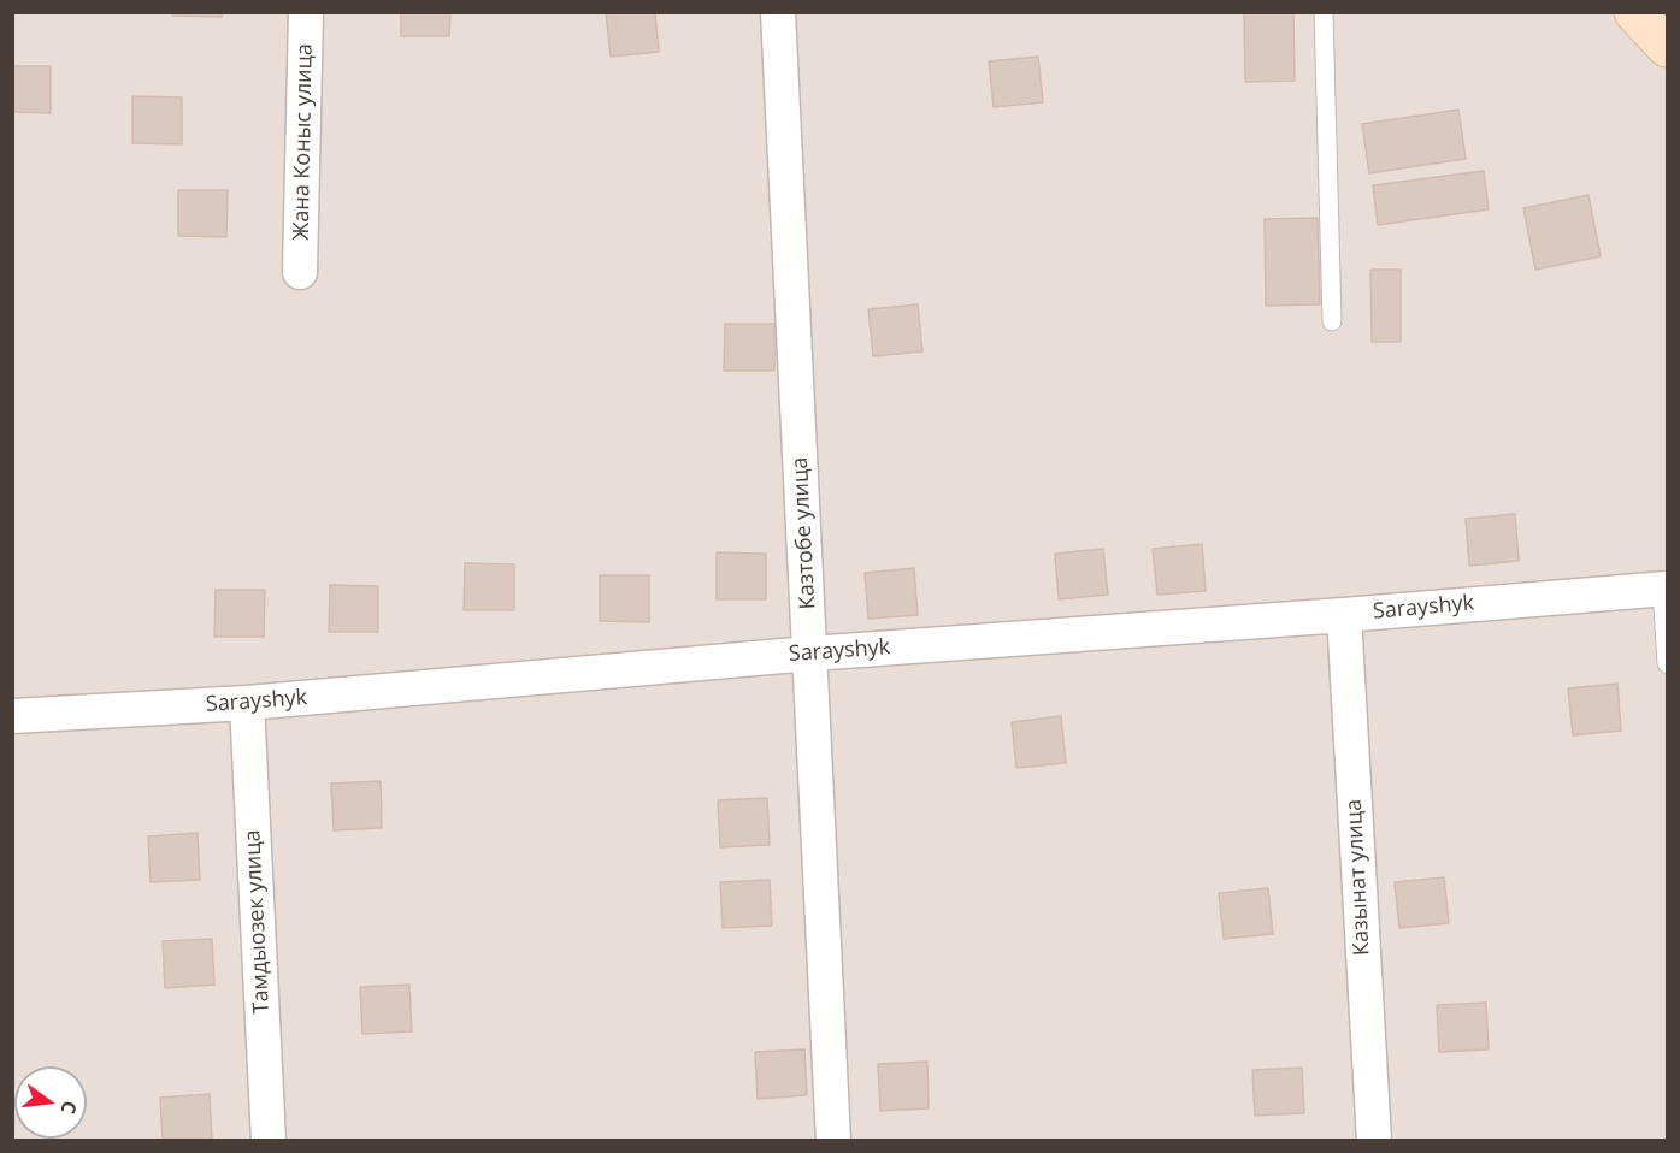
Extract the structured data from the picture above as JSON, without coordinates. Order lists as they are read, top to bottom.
{
  "streets": {
    "street": [
      "Жана Коныс улица",
      "Казтобе улица",
      "Sarayshyk",
      "Казынат улица",
      "Тамдыозек улица"
    ]
  },
  "crossings": [
    ["Казтобе улица", "Sarayshyk"],
    ["Sarayshyk", "Казынат улица"],
    ["Sarayshyk", "Тамдыозек улица"]
  ],
  "north": "right"
}
